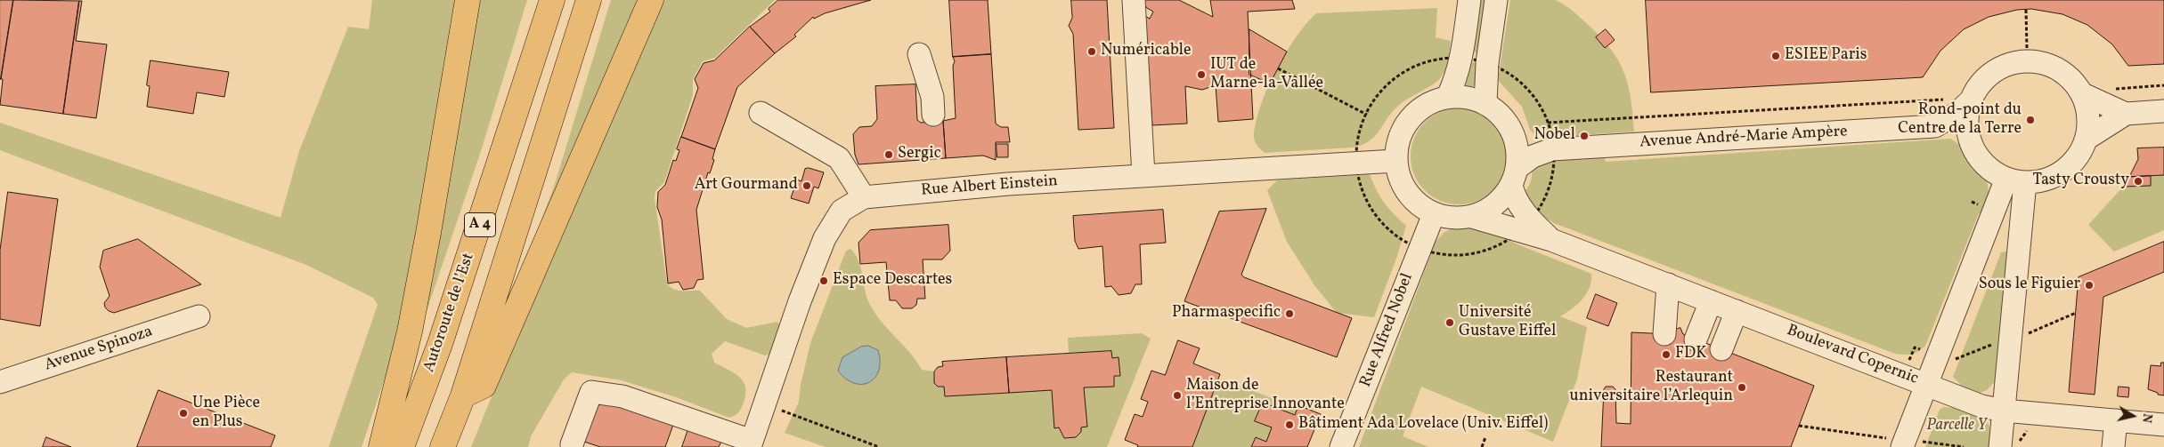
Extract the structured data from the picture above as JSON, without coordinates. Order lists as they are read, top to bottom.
{
  "streets": {
    "highway": ["A 4", "Autoroute de l’Est"],
    "street": [
      "Avenue André-Marie Ampère",
      "Rue Albert Einstein",
      "Rue Alfred Nobel",
      "Avenue Spinoza",
      "Boulevard Copernic"
    ]
  },
  "crossings": [
    ["Avenue André-Marie Ampère", "Rue Albert Einstein"],
    ["Avenue André-Marie Ampère", "Rue Alfred Nobel"],
    ["Avenue André-Marie Ampère", "Boulevard Copernic"],
    ["Rue Albert Einstein", "Rue Alfred Nobel"],
    ["Rue Albert Einstein", "Boulevard Copernic"],
    ["Rue Alfred Nobel", "Boulevard Copernic"]
  ],
  "parks": ["Parcelle Y"],
  "places": [
    "Numéricable",
    "ESIEE Paris",
    "IUT de Marne-la-Vallée",
    "Rond-point du Centre de la Terre",
    "Nobel",
    "Sergic",
    "Tasty Crousty",
    "Art Gourmand",
    "Espace Descartes",
    "Sous le Figuier",
    "Pharmaspecific",
    "Université Gustave Eiffel",
    "FDK",
    "Restaurant universitaire l’Arlequin",
    "Maison de l’Entreprise Innovante",
    "Une Pièce en Plus",
    "Bâtiment Ada Lovelace (Univ. Eiffel)"
  ],
  "north": "right"
}
